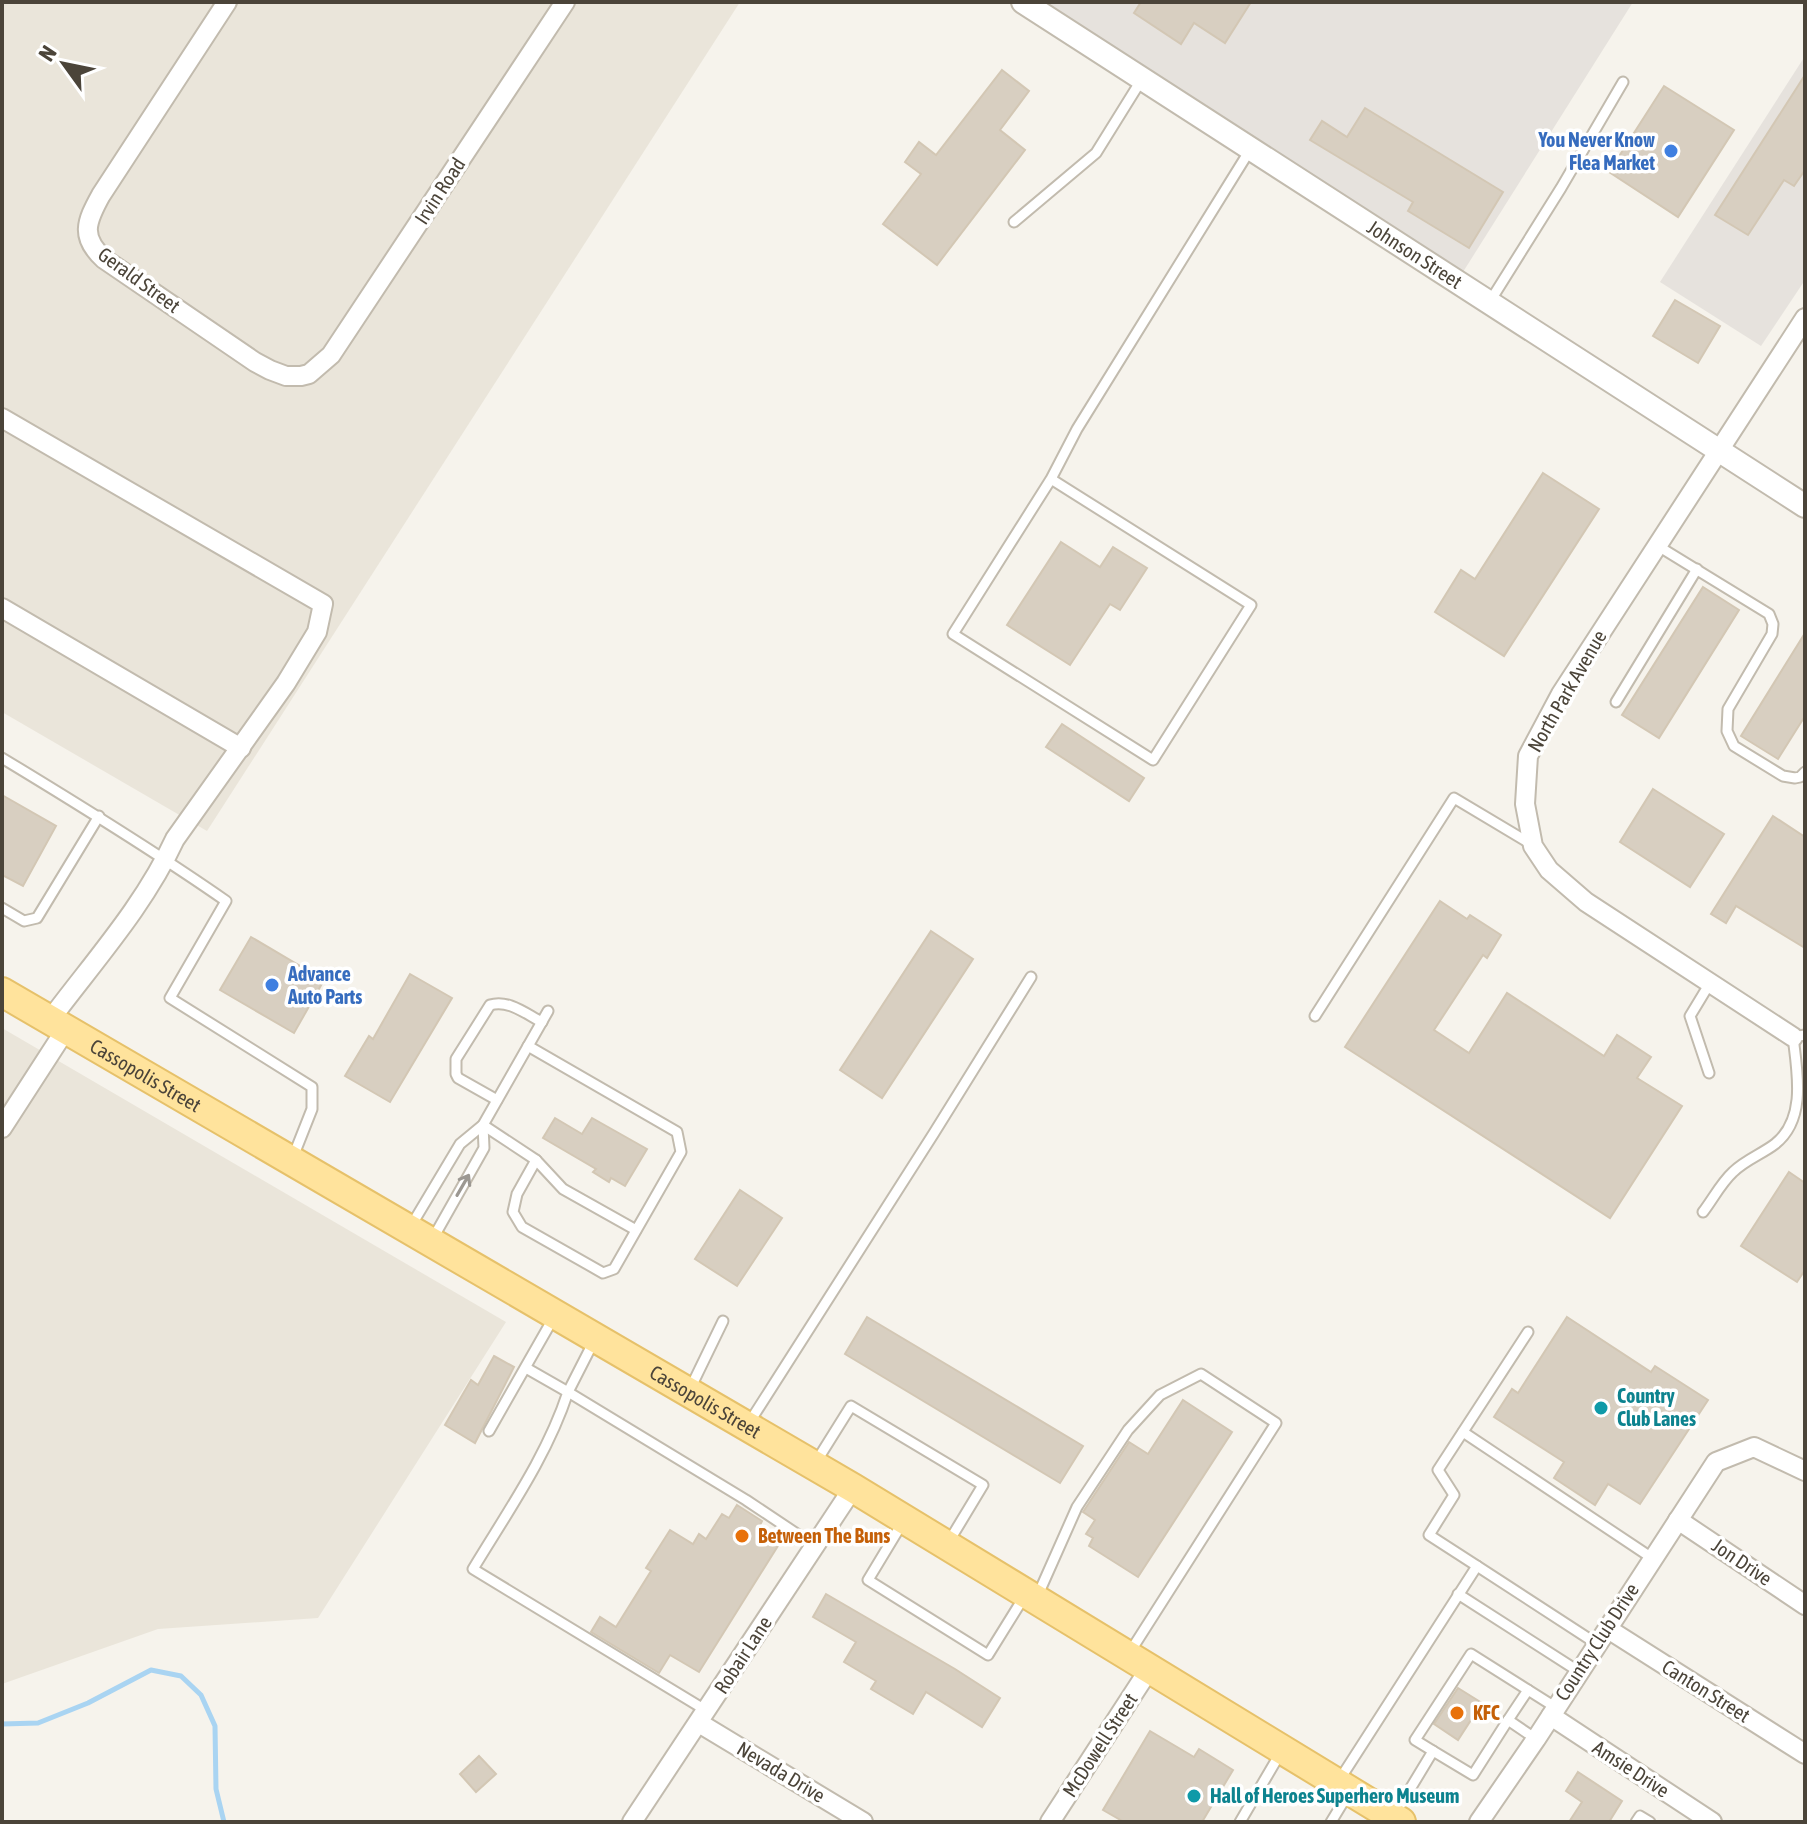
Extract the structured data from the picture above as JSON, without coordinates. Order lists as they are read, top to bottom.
{
  "streets": {
    "main road": ["Cassopolis Street"],
    "street": [
      "Irvin Road",
      "Johnson Street",
      "Gerald Street",
      "North Park Avenue",
      "Jon Drive",
      "Country Club Drive",
      "Robair Lane",
      "Canton Street",
      "McDowell Street",
      "Amsie Drive",
      "Nevada Drive"
    ]
  },
  "crossings": [
    ["Irvin Road", "Gerald Street"],
    ["Johnson Street", "North Park Avenue"],
    ["Cassopolis Street", "Robair Lane"],
    ["Cassopolis Street", "McDowell Street"],
    ["Jon Drive", "Country Club Drive"],
    ["Country Club Drive", "Canton Street"],
    ["Country Club Drive", "Amsie Drive"],
    ["Robair Lane", "Nevada Drive"]
  ],
  "places": [
    "You Never Know Flea Market",
    "Advance Auto Parts",
    "Country Club Lanes",
    "Between The Buns",
    "KFC",
    "Hall of Heroes Superhero Museum"
  ],
  "north": "top left"
}
